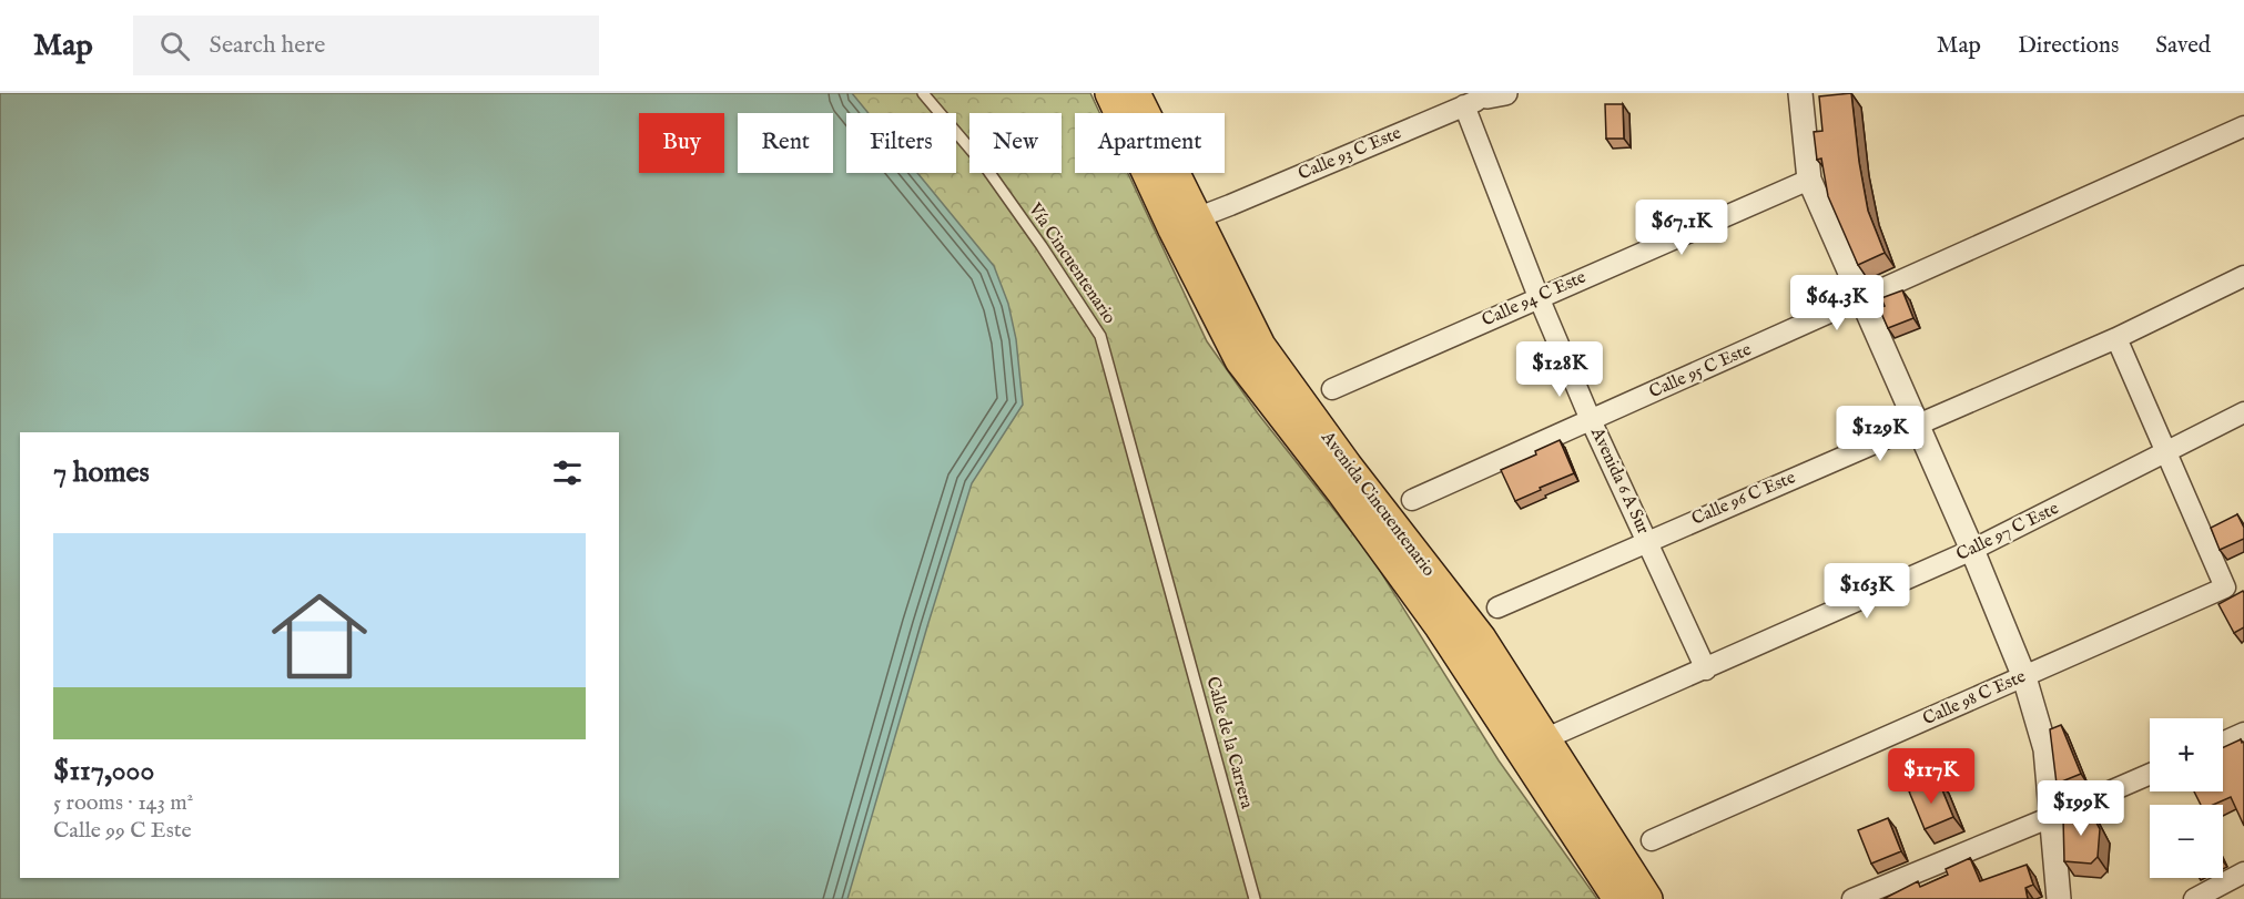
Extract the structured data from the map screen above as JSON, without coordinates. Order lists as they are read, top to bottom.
{
  "streets": {
    "main road": ["Avenida Cincuentenario"],
    "street": [
      "Calle 93 C Este",
      "Calle 94 C Este",
      "Calle 95 C Este",
      "Avenida 6 A Sur",
      "Calle 96 C Este",
      "Calle 97 C Este",
      "Calle 98 C Este"
    ],
    "lane": ["Vía Cincuentenario", "Calle de la Carrera"]
  },
  "crossings": [
    ["Calle 93 C Este", "Avenida 6 A Sur"],
    ["Calle 93 C Este", "Avenida Cincuentenario"],
    ["Vía Cincuentenario", "Calle de la Carrera"],
    ["Calle 94 C Este", "Avenida 6 A Sur"],
    ["Calle 95 C Este", "Avenida 6 A Sur"],
    ["Avenida 6 A Sur", "Calle 96 C Este"],
    ["Avenida 6 A Sur", "Calle 97 C Este"],
    ["Avenida Cincuentenario", "Calle 97 C Este"],
    ["Calle 97 C Este", "Calle 98 C Este"]
  ],
  "page": {
    "header": "Map",
    "search": "Search here",
    "nav": ["Map", "Directions", "Saved"],
    "chip": [
      "Buy",
      "Rent",
      "Filters",
      "New",
      "Apartment"
    ],
    "price": [
      "$67.1K",
      "$64.3K",
      "$128K",
      "$129K",
      "$163K",
      "$117K",
      "$199K"
    ],
    "heading": "7 homes",
    "list": [
      {
        "name": "$117,000",
        "note": "5 rooms · 143 m² · Calle 99 C Este"
      }
    ],
    "map_buttons": ["+", "−"]
  }
}
